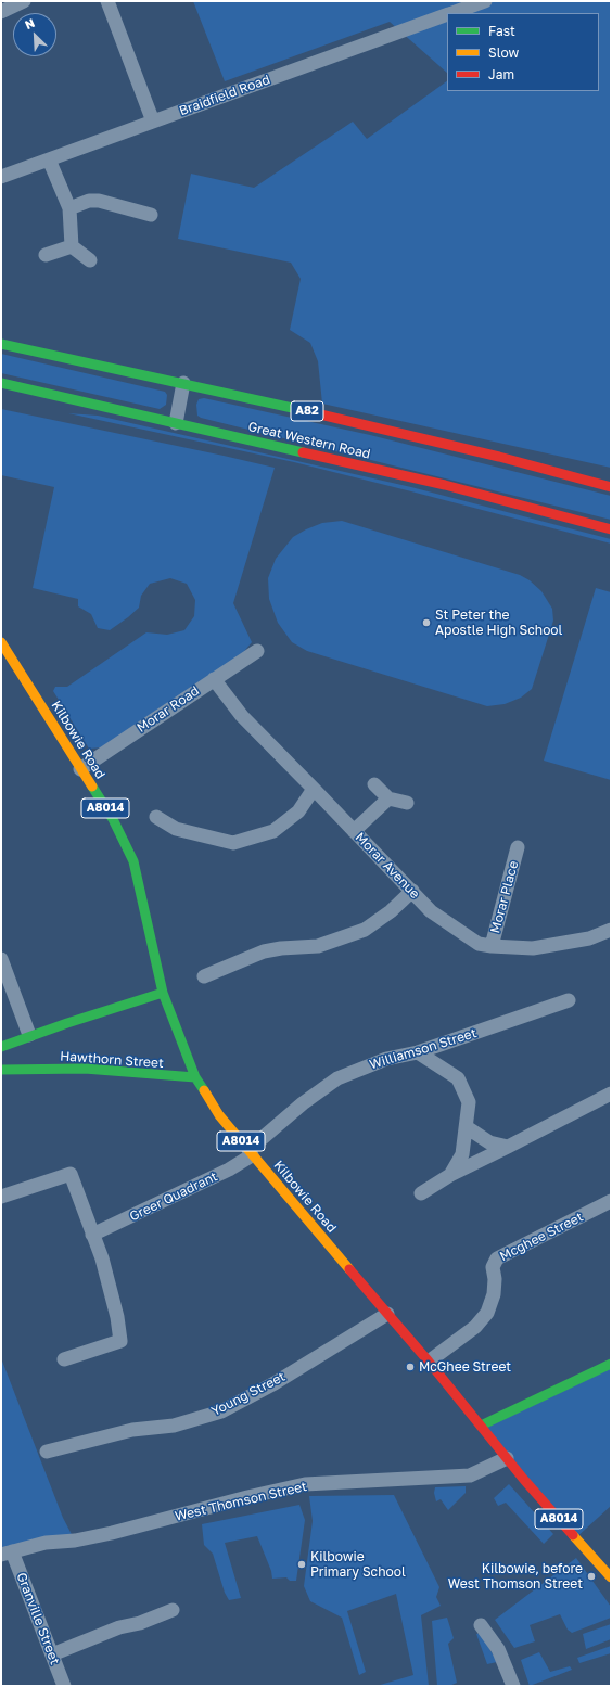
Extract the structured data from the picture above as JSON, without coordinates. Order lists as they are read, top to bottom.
{
  "streets": {
    "main road": [
      "A82",
      "Great Western Road",
      "Kilbowie Road",
      "A8014",
      "Hawthorn Street"
    ],
    "street": [
      "Braidfield Road",
      "Morar Road",
      "Morar Avenue",
      "Morar Place",
      "Williamson Street",
      "Greer Quadrant",
      "Mcghee Street",
      "Young Street",
      "West Thomson Street",
      "Granville Street"
    ]
  },
  "crossings": [
    ["Morar Road", "Kilbowie Road"],
    ["Morar Road", "Morar Avenue"],
    ["Kilbowie Road", "Williamson Street"],
    ["Kilbowie Road", "Hawthorn Street"],
    ["Kilbowie Road", "Greer Quadrant"],
    ["Kilbowie Road", "Mcghee Street"],
    ["Kilbowie Road", "Young Street"],
    ["Kilbowie Road", "West Thomson Street"],
    ["Morar Avenue", "Morar Place"],
    ["Williamson Street", "Greer Quadrant"],
    ["West Thomson Street", "Granville Street"]
  ],
  "places": [
    "St Peter the Apostle High School",
    "McGhee Street",
    "Kilbowie Primary School",
    "Kilbowie, before West Thomson Street"
  ],
  "legend": ["Fast", "Slow", "Jam"],
  "north": "top left"
}
